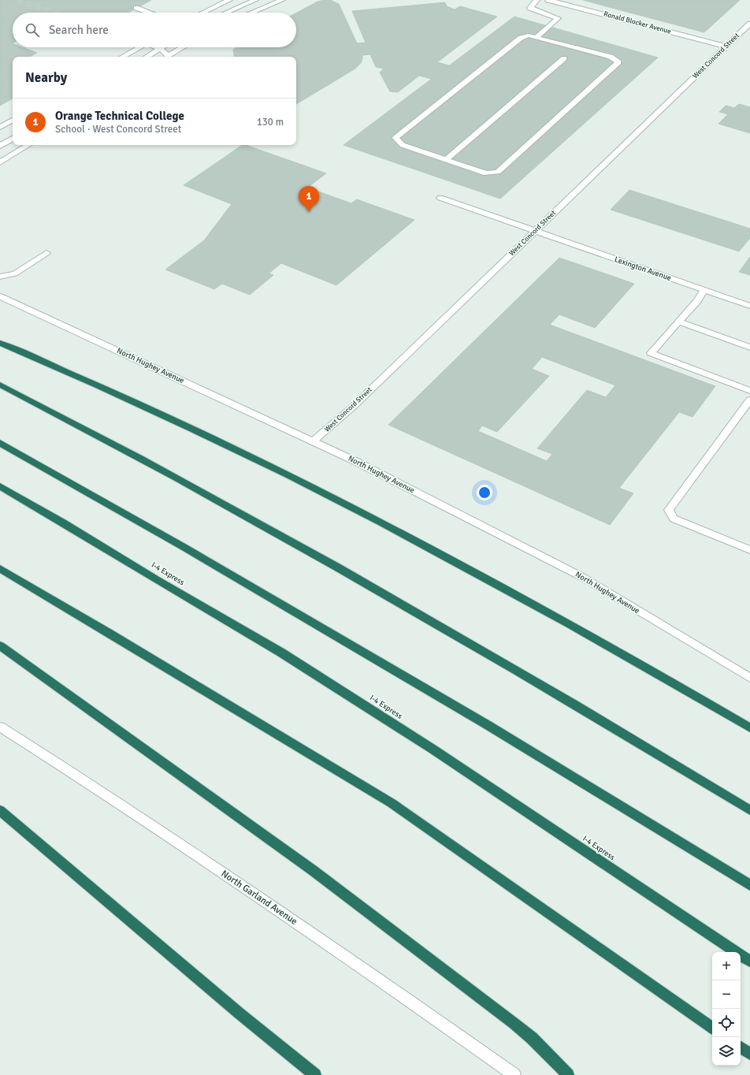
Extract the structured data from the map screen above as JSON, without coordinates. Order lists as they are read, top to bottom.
{
  "streets": {
    "highway": ["I-4 Express"],
    "street": [
      "Ronald Blocker Avenue",
      "West Concord Street",
      "Lexington Avenue",
      "North Hughey Avenue",
      "North Garland Avenue"
    ]
  },
  "crossings": [
    ["Ronald Blocker Avenue", "West Concord Street"],
    ["West Concord Street", "Lexington Avenue"],
    ["West Concord Street", "North Hughey Avenue"]
  ],
  "page": {
    "search": "Search here",
    "heading": "Nearby",
    "list": [
      {
        "mark": "1",
        "name": "Orange Technical College",
        "note": "School · West Concord Street",
        "value": "130 m"
      }
    ],
    "pins": "1",
    "map_buttons": ["+", "−"]
  }
}
